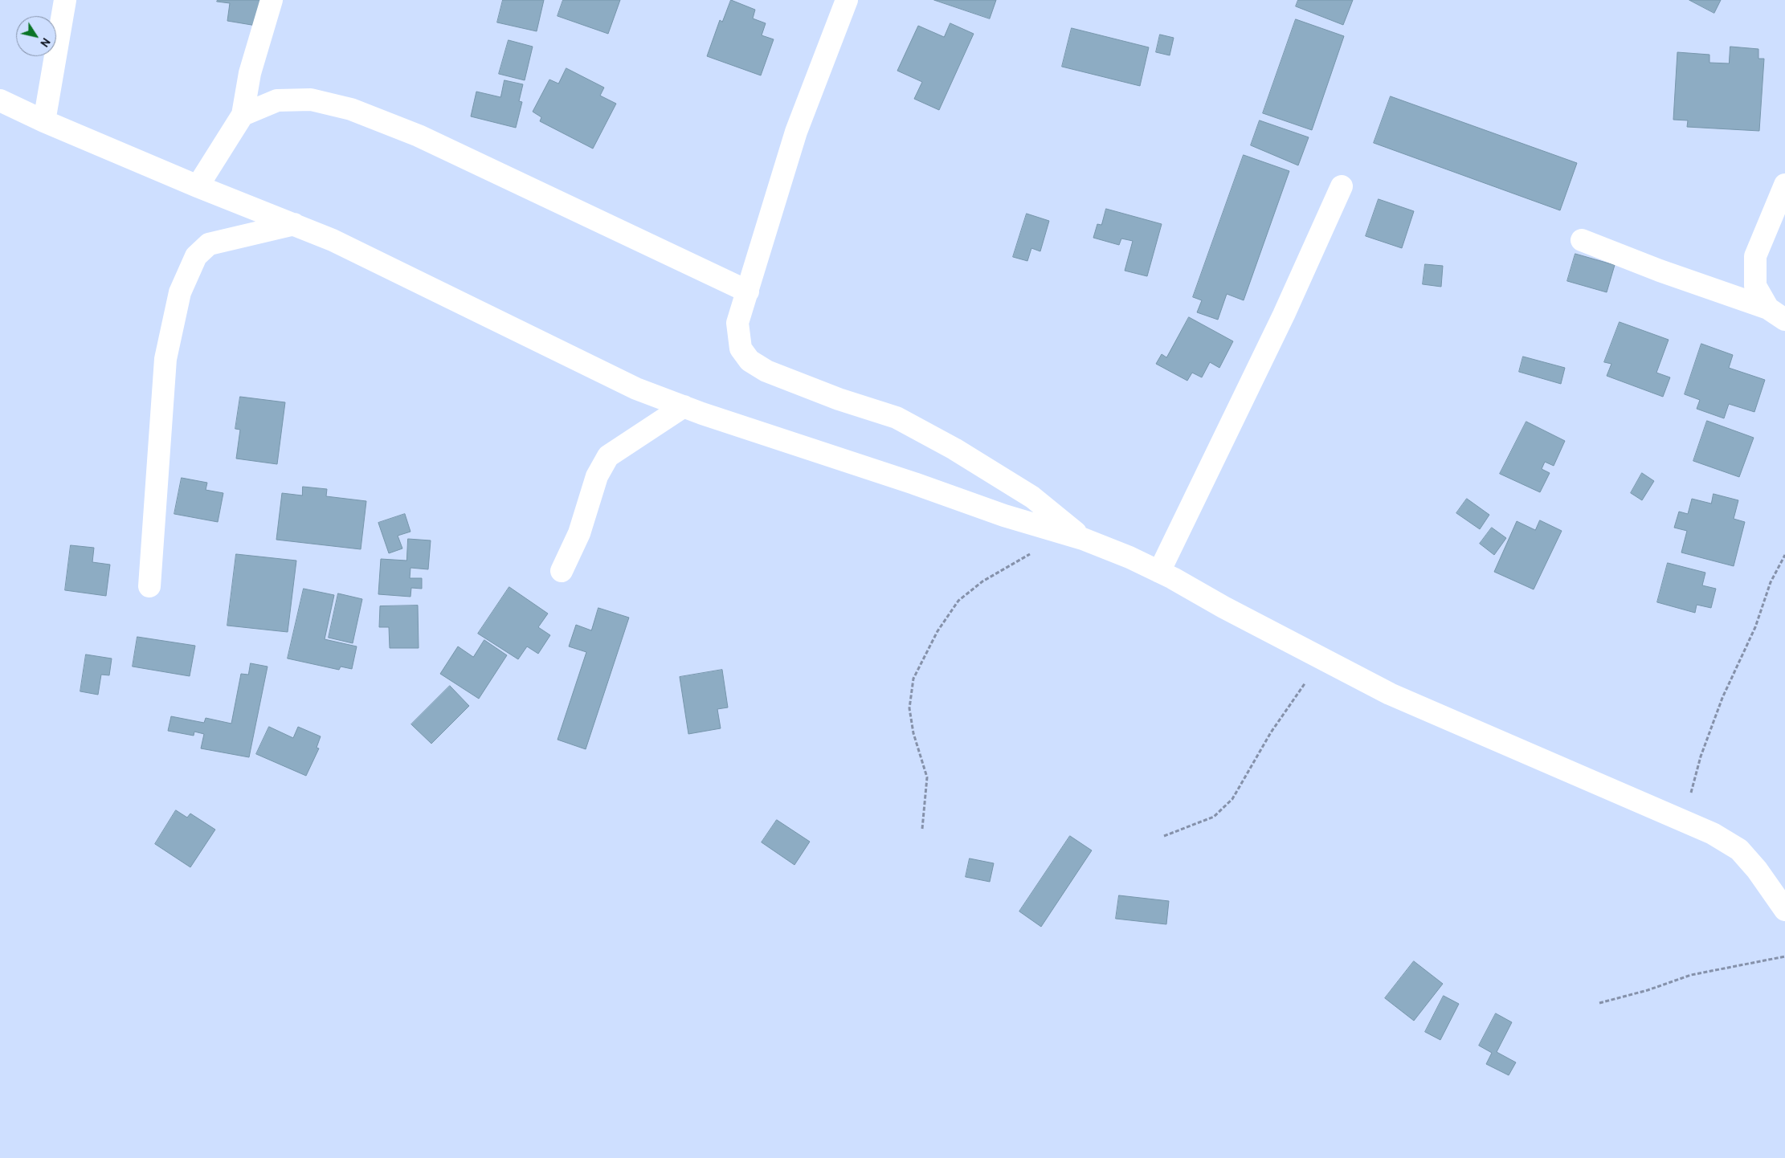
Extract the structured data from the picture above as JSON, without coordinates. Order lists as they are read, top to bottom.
{
  "north": "bottom right"
}
